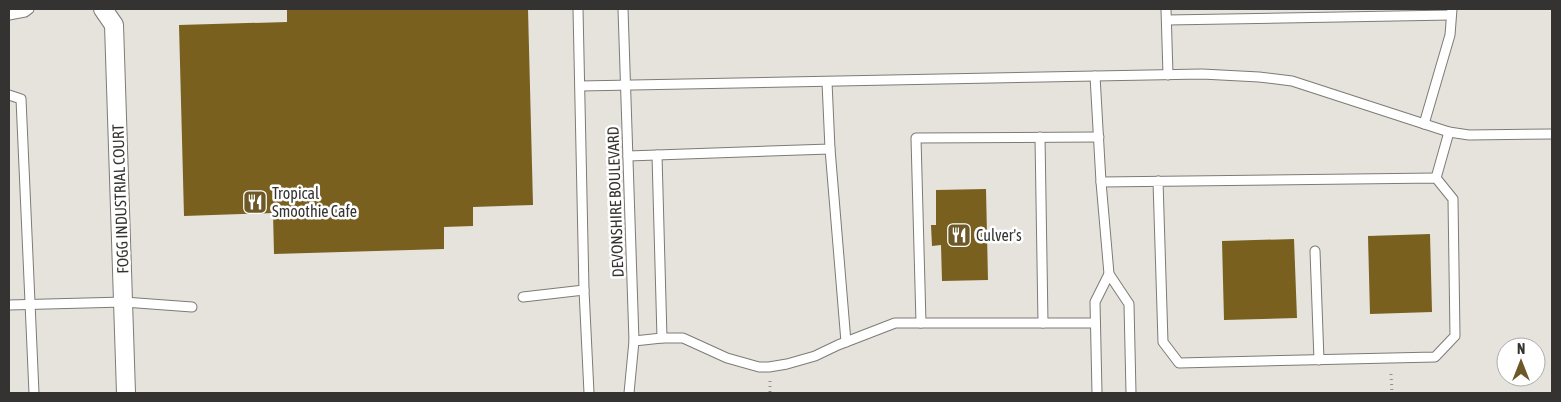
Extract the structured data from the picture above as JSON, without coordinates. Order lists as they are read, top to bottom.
{
  "streets": {
    "street": ["FOGG INDUSTRIAL COURT"],
    "lane": ["DEVONSHIRE BOULEVARD"]
  },
  "places": {
    "restaurant": ["Tropical Smoothie Cafe", "Culver's"]
  },
  "north": "top"
}
